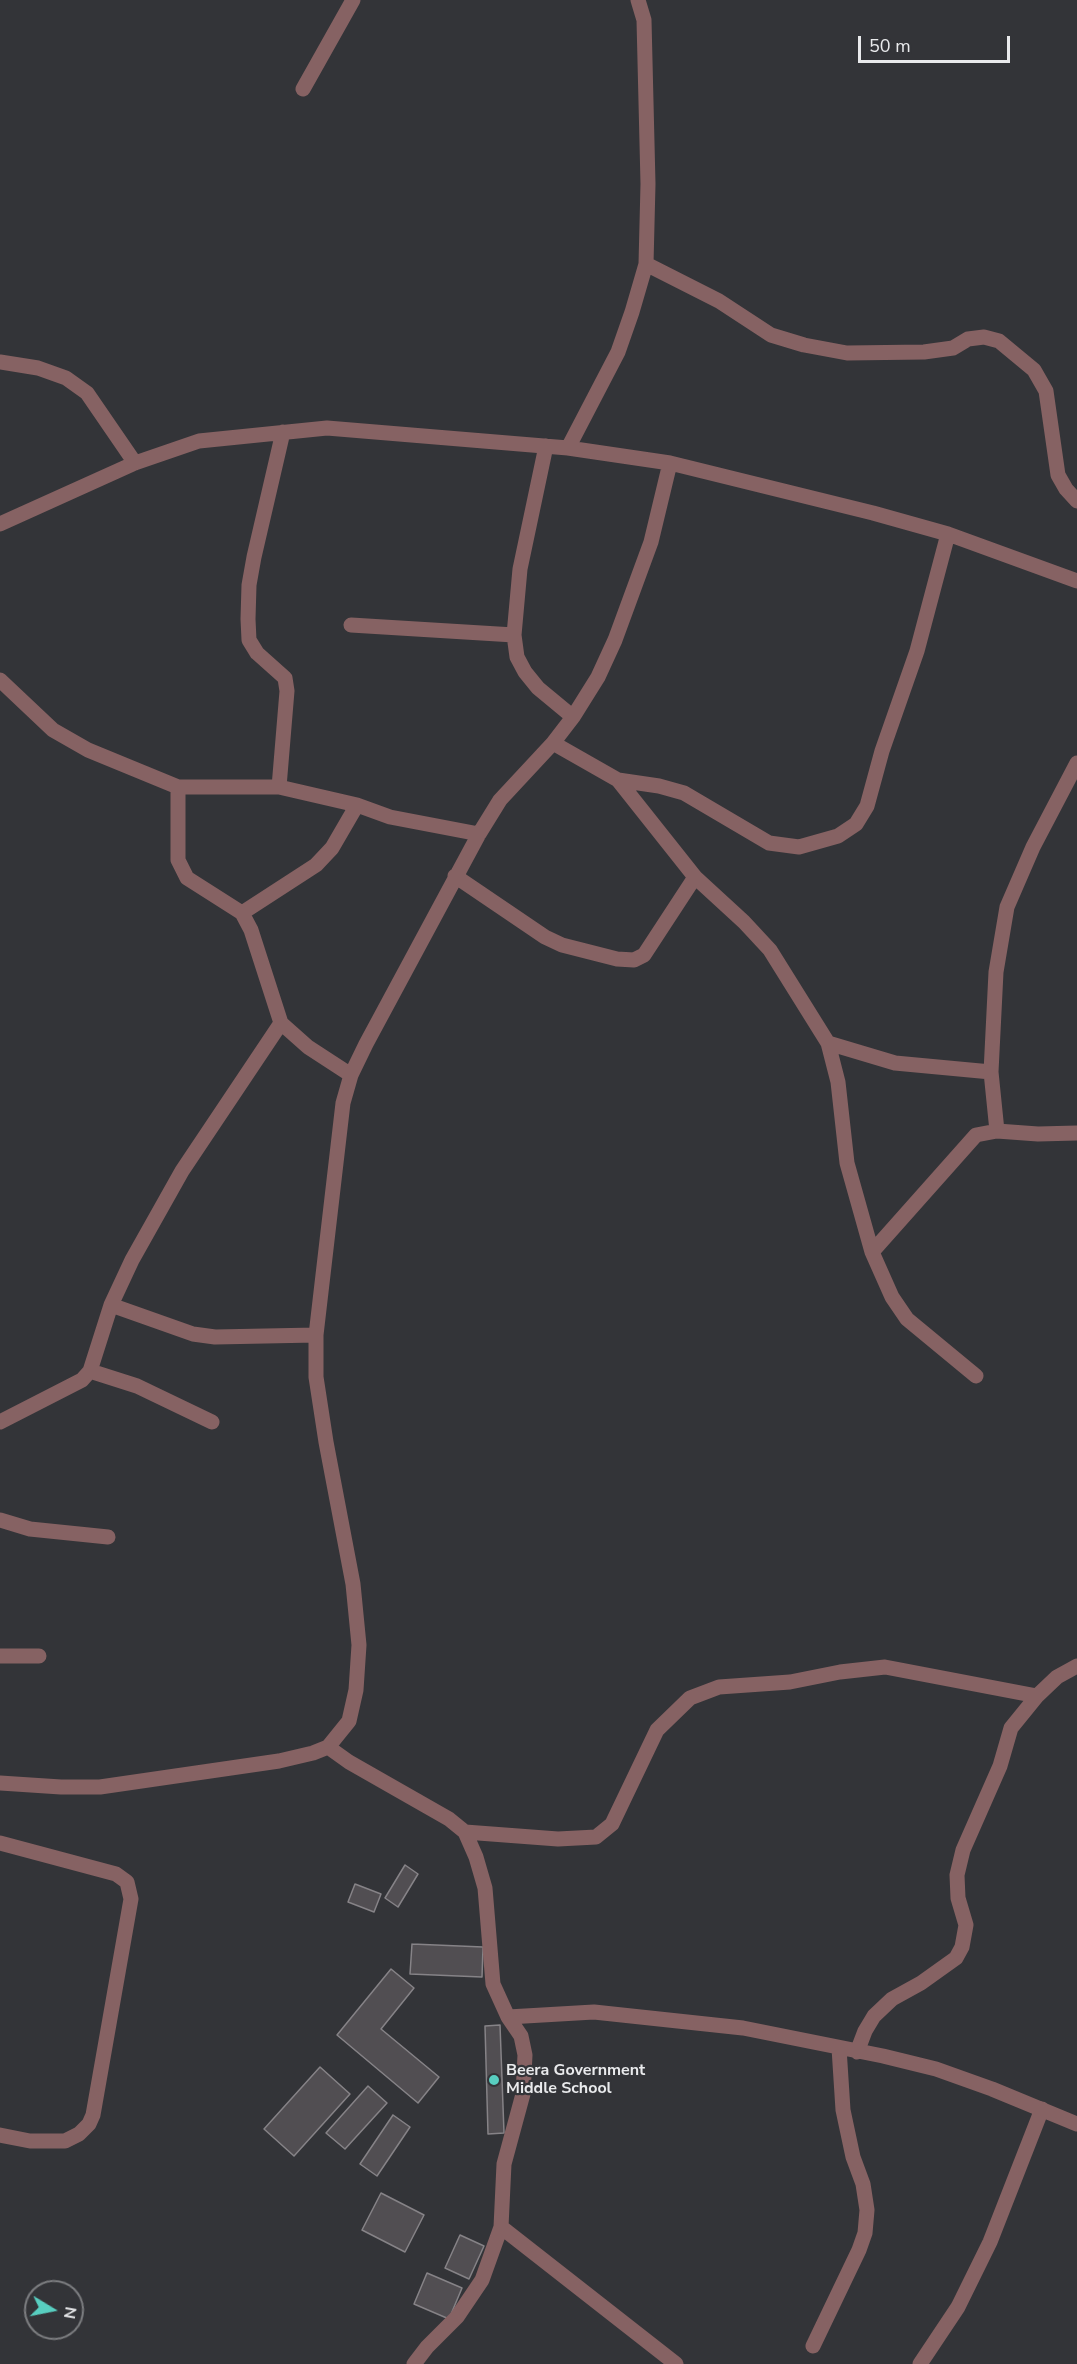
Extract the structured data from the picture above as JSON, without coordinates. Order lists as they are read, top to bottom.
{
  "places": ["Beera Government Middle School"],
  "scale_bar": "50 m",
  "north": "right"
}
